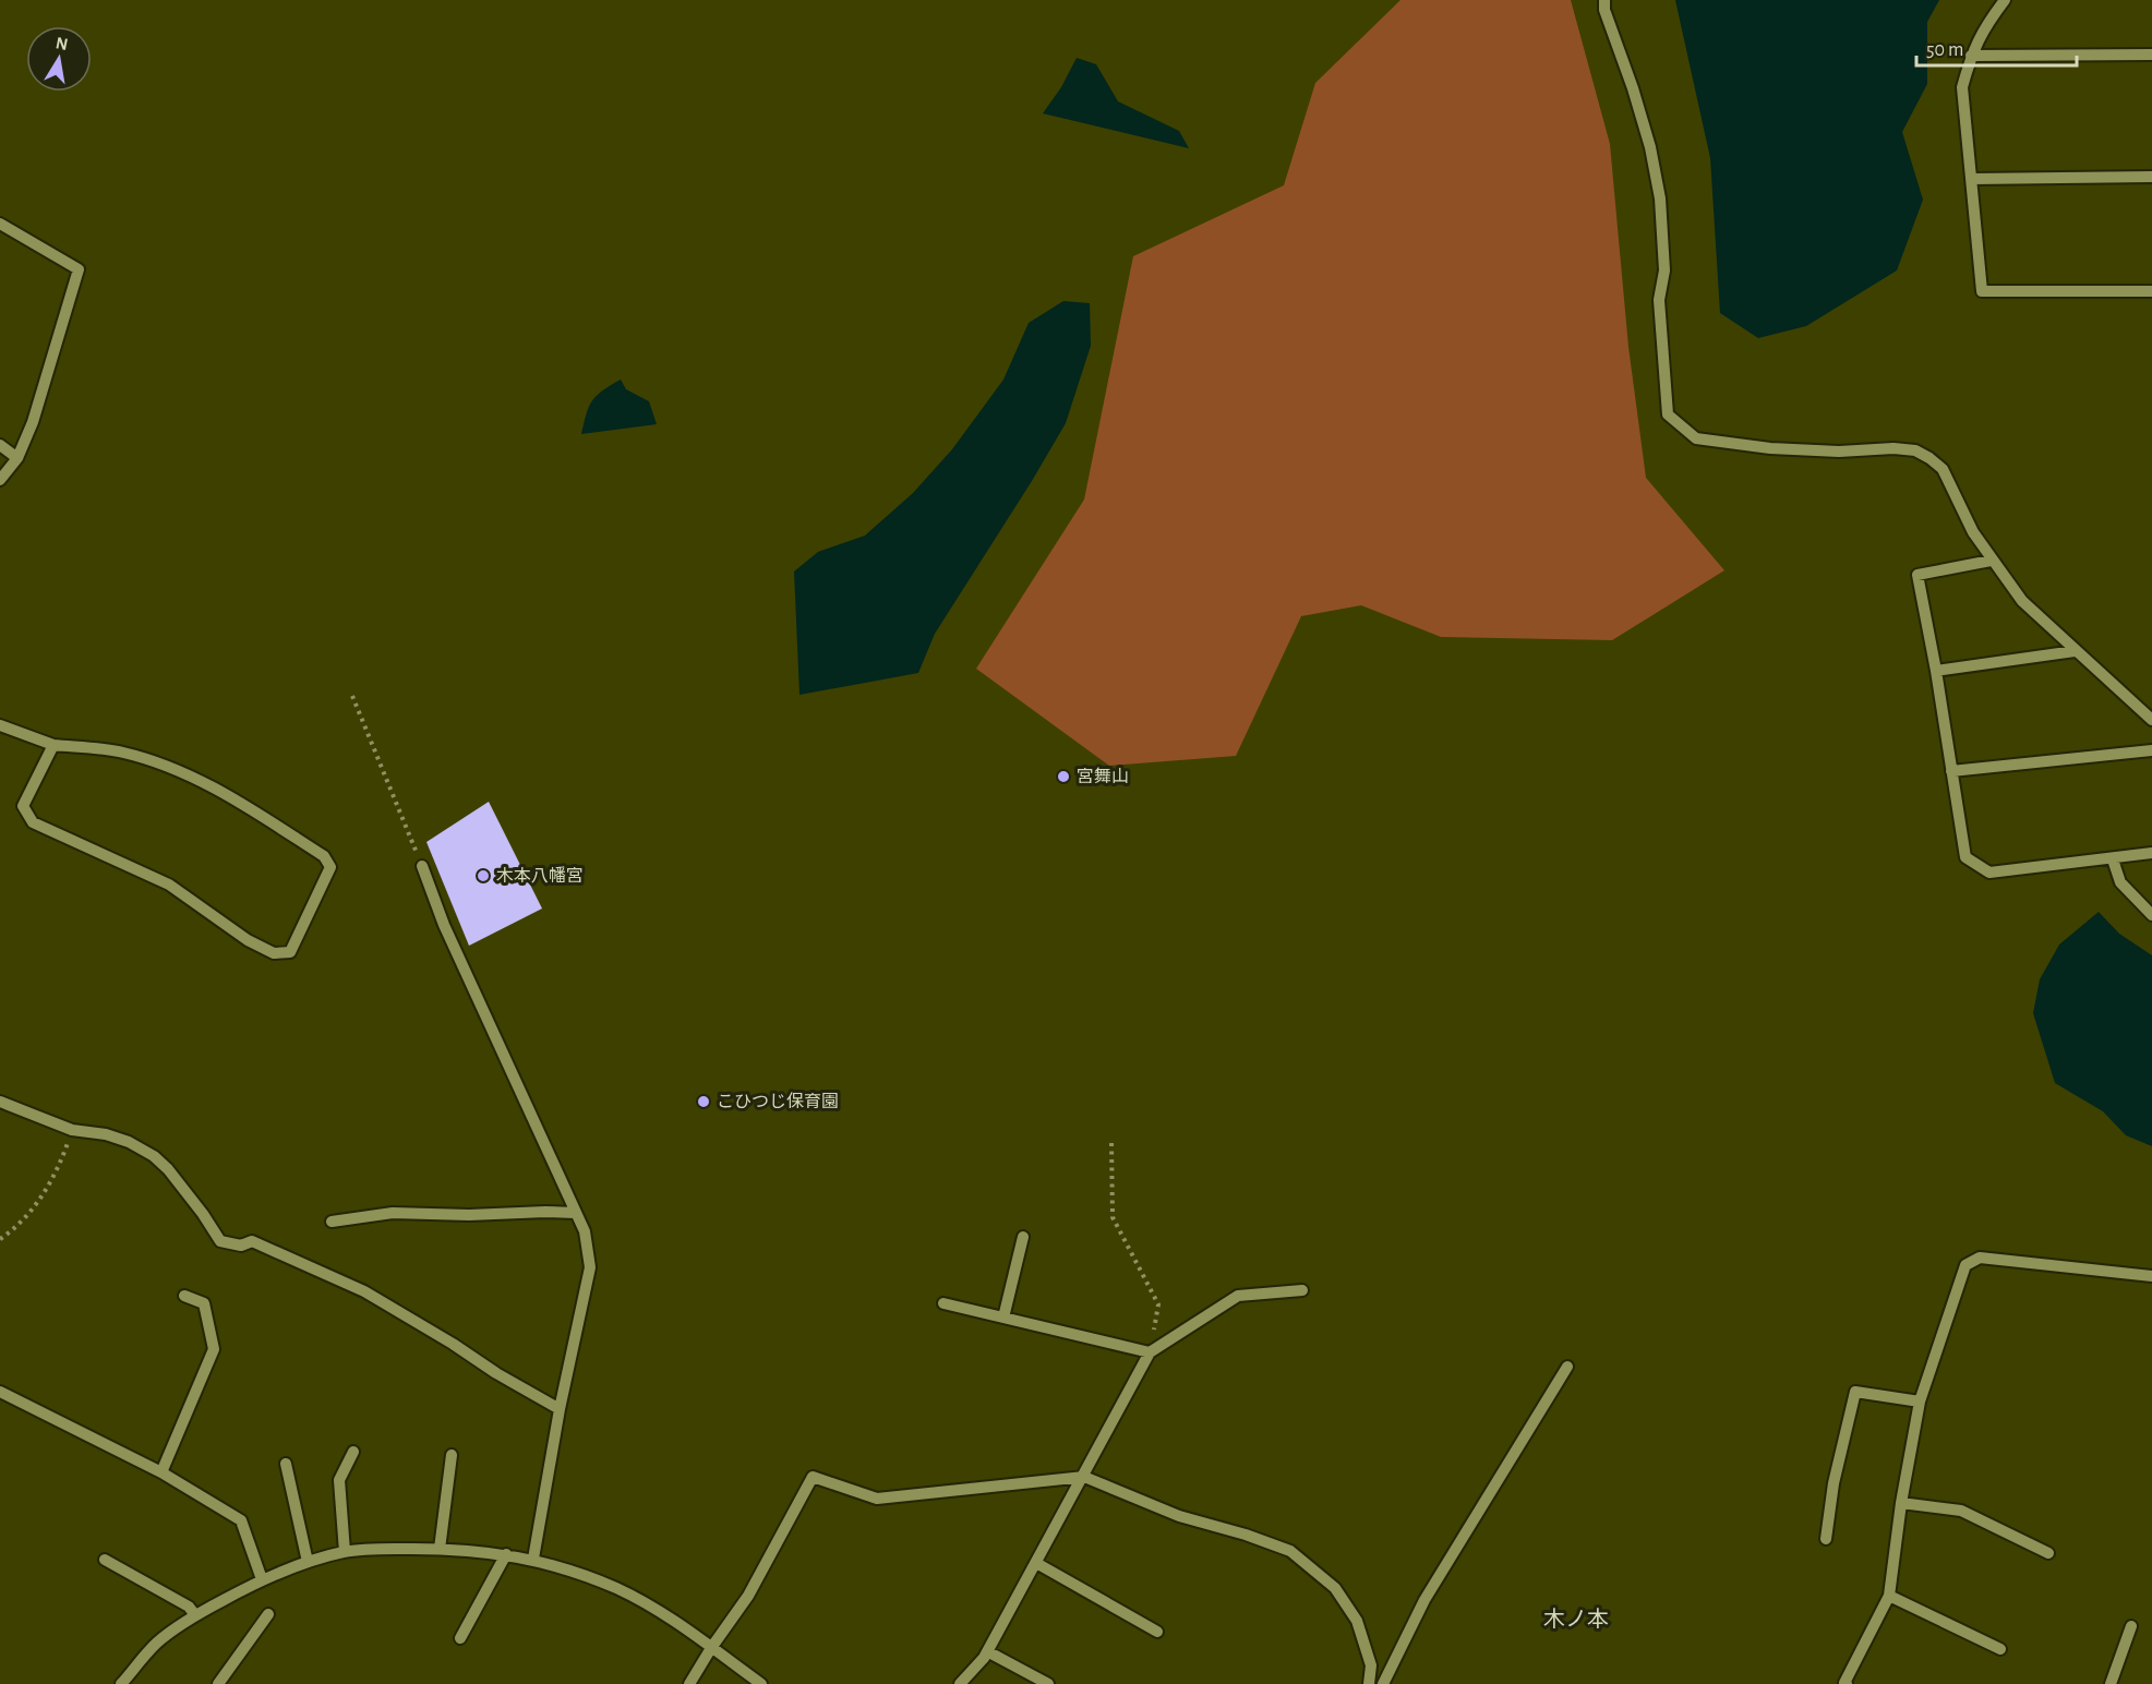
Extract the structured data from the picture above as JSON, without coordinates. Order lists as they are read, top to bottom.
{
  "districts": ["木ノ本"],
  "places": ["宮舞山", "木本八幡宮", "こひつじ保育園"],
  "scale_bar": "50 m",
  "north": "top"
}
